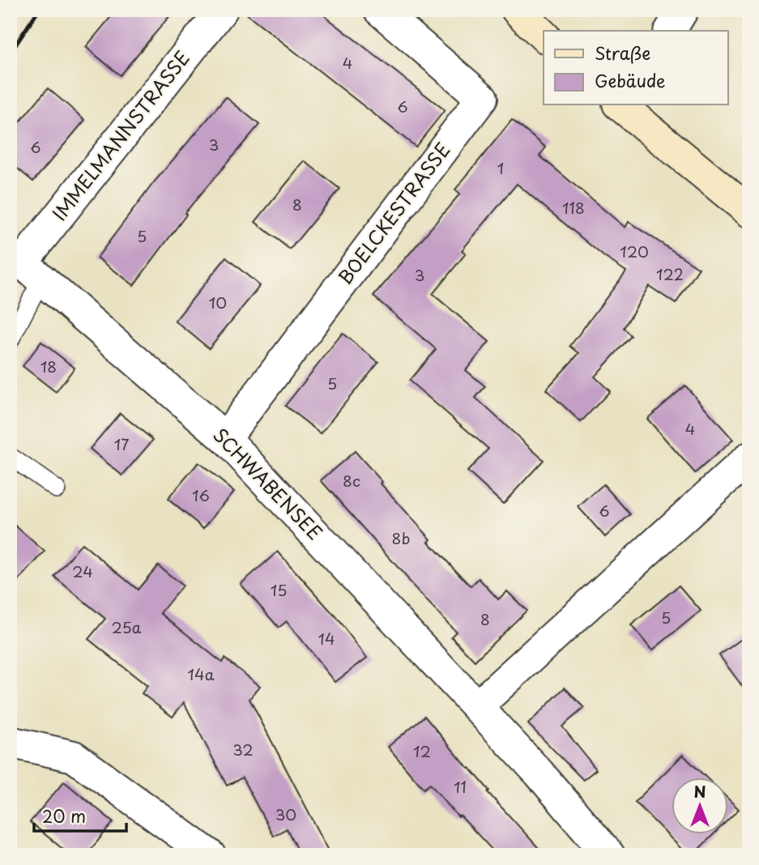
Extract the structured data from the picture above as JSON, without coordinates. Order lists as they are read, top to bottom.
{
  "streets": {
    "street": ["IMMELMANNSTRASSE", "BOELCKESTRASSE", "SCHWABENSEE"]
  },
  "crossings": [
    ["IMMELMANNSTRASSE", "SCHWABENSEE"],
    ["BOELCKESTRASSE", "SCHWABENSEE"]
  ],
  "house_numbers": [
    "4",
    "6",
    "3",
    "6",
    "1",
    "8",
    "118",
    "5",
    "120",
    "122",
    "3",
    "10",
    "18",
    "5",
    "4",
    "17",
    "8c",
    "16",
    "6",
    "8b",
    "24",
    "15",
    "5",
    "8",
    "25a",
    "14",
    "14a",
    "32",
    "12",
    "11",
    "30"
  ],
  "legend": ["Straße", "Gebäude"],
  "scale_bar": "20 m",
  "north": "top"
}
